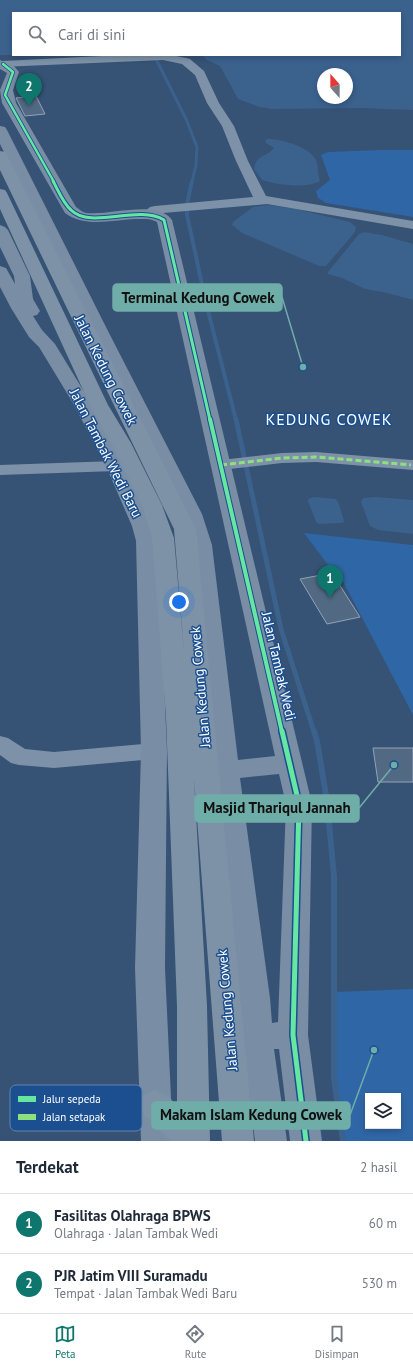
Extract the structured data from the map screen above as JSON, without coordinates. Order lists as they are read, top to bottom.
{
  "streets": {
    "highway": ["Jalan Kedung Cowek"],
    "main road": ["Jalan Tambak Wedi Baru", "Jalan Tambak Wedi"]
  },
  "districts": ["KEDUNG COWEK"],
  "places": ["Terminal Kedung Cowek", "Masjid Thariqul Jannah", "Makam Islam Kedung Cowek"],
  "legend": ["Jalur sepeda", "Jalan setapak"],
  "north": "top",
  "page": {
    "search": "Cari di sini",
    "pins": ["2", "1"],
    "heading": ["Terdekat", "2 hasil"],
    "list": [
      {
        "mark": "1",
        "name": "Fasilitas Olahraga BPWS",
        "note": "Olahraga · Jalan Tambak Wedi",
        "value": "60 m"
      },
      {
        "mark": "2",
        "name": "PJR Jatim VIII Suramadu",
        "note": "Tempat · Jalan Tambak Wedi Baru",
        "value": "530 m"
      }
    ],
    "nav": ["Peta", "Rute", "Disimpan"]
  }
}
